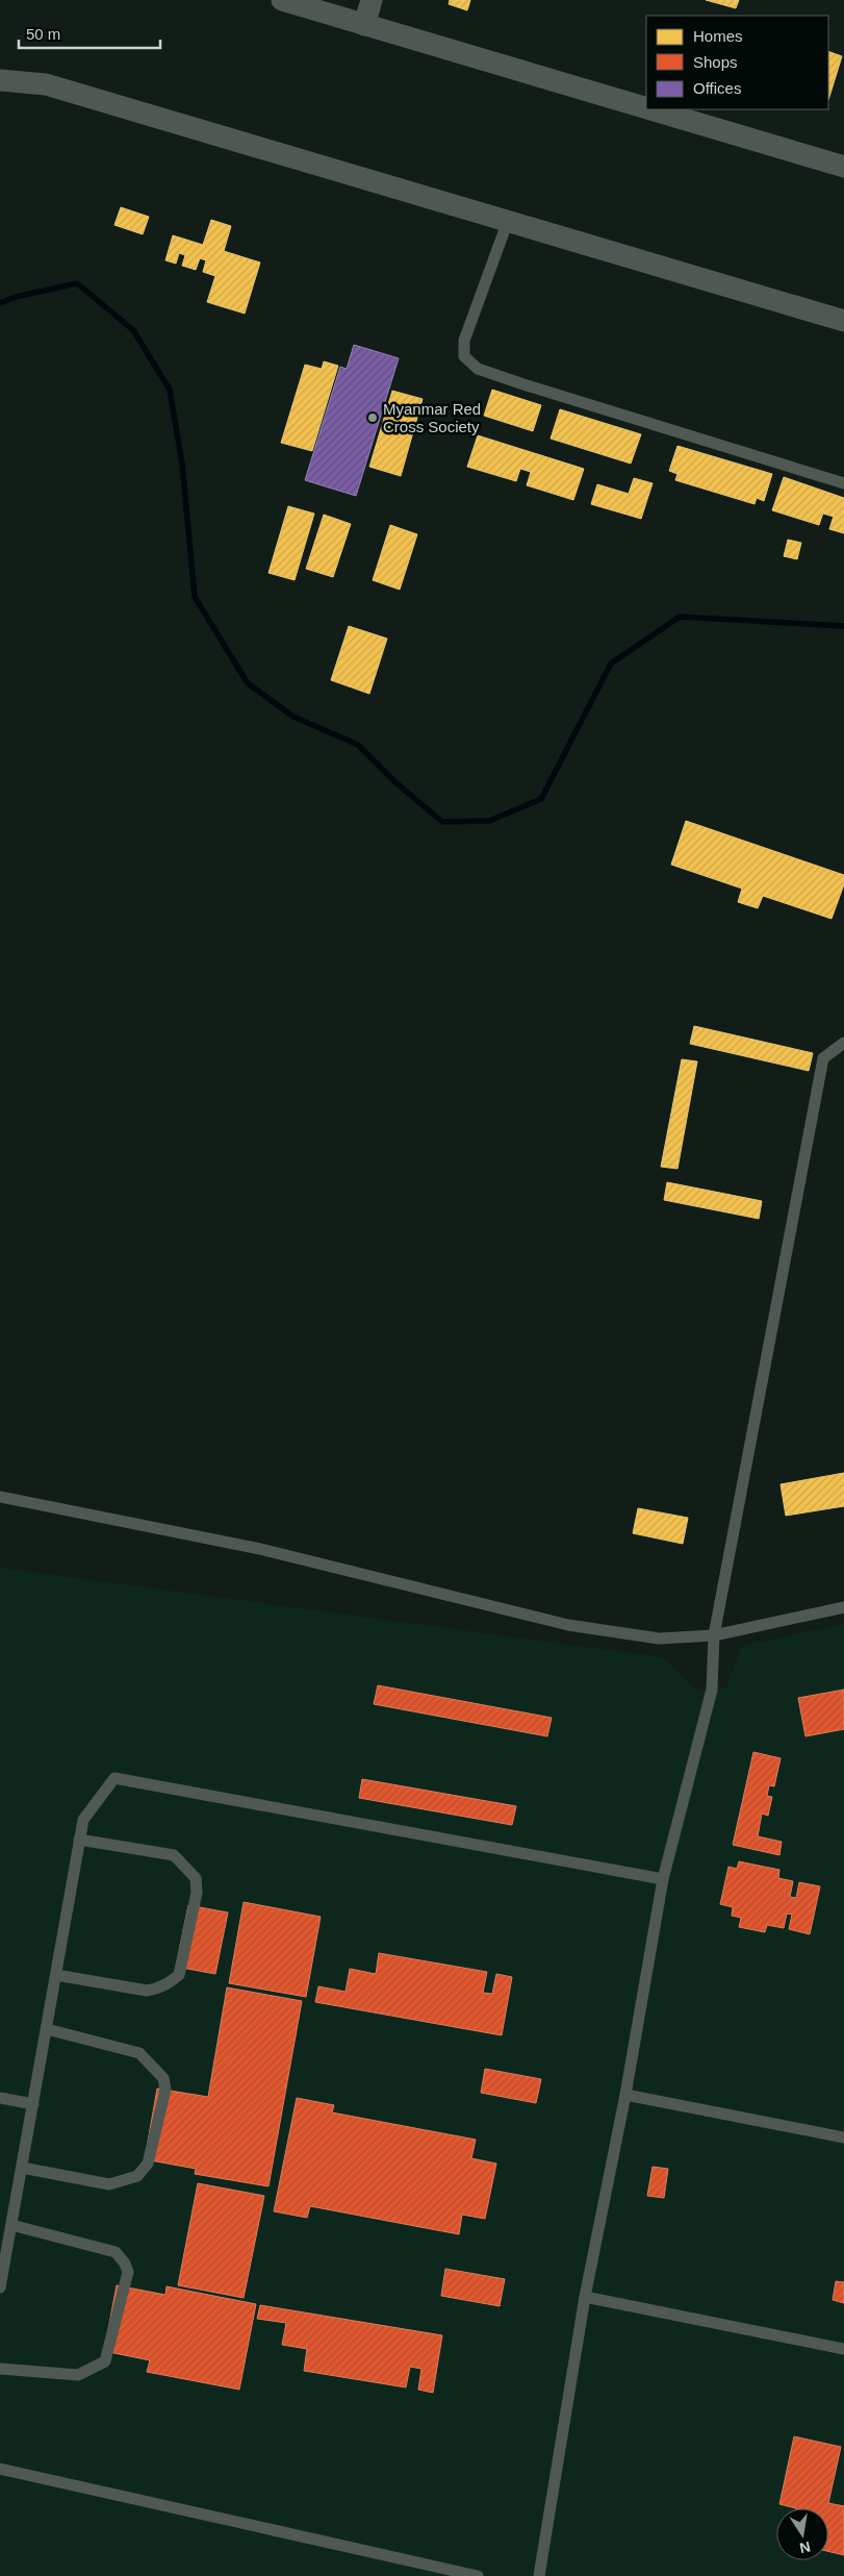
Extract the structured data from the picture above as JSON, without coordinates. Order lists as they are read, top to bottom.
{
  "places": ["Myanmar Red Cross Society"],
  "legend": ["Homes", "Shops", "Offices"],
  "scale_bar": "50 m",
  "north": "bottom"
}
